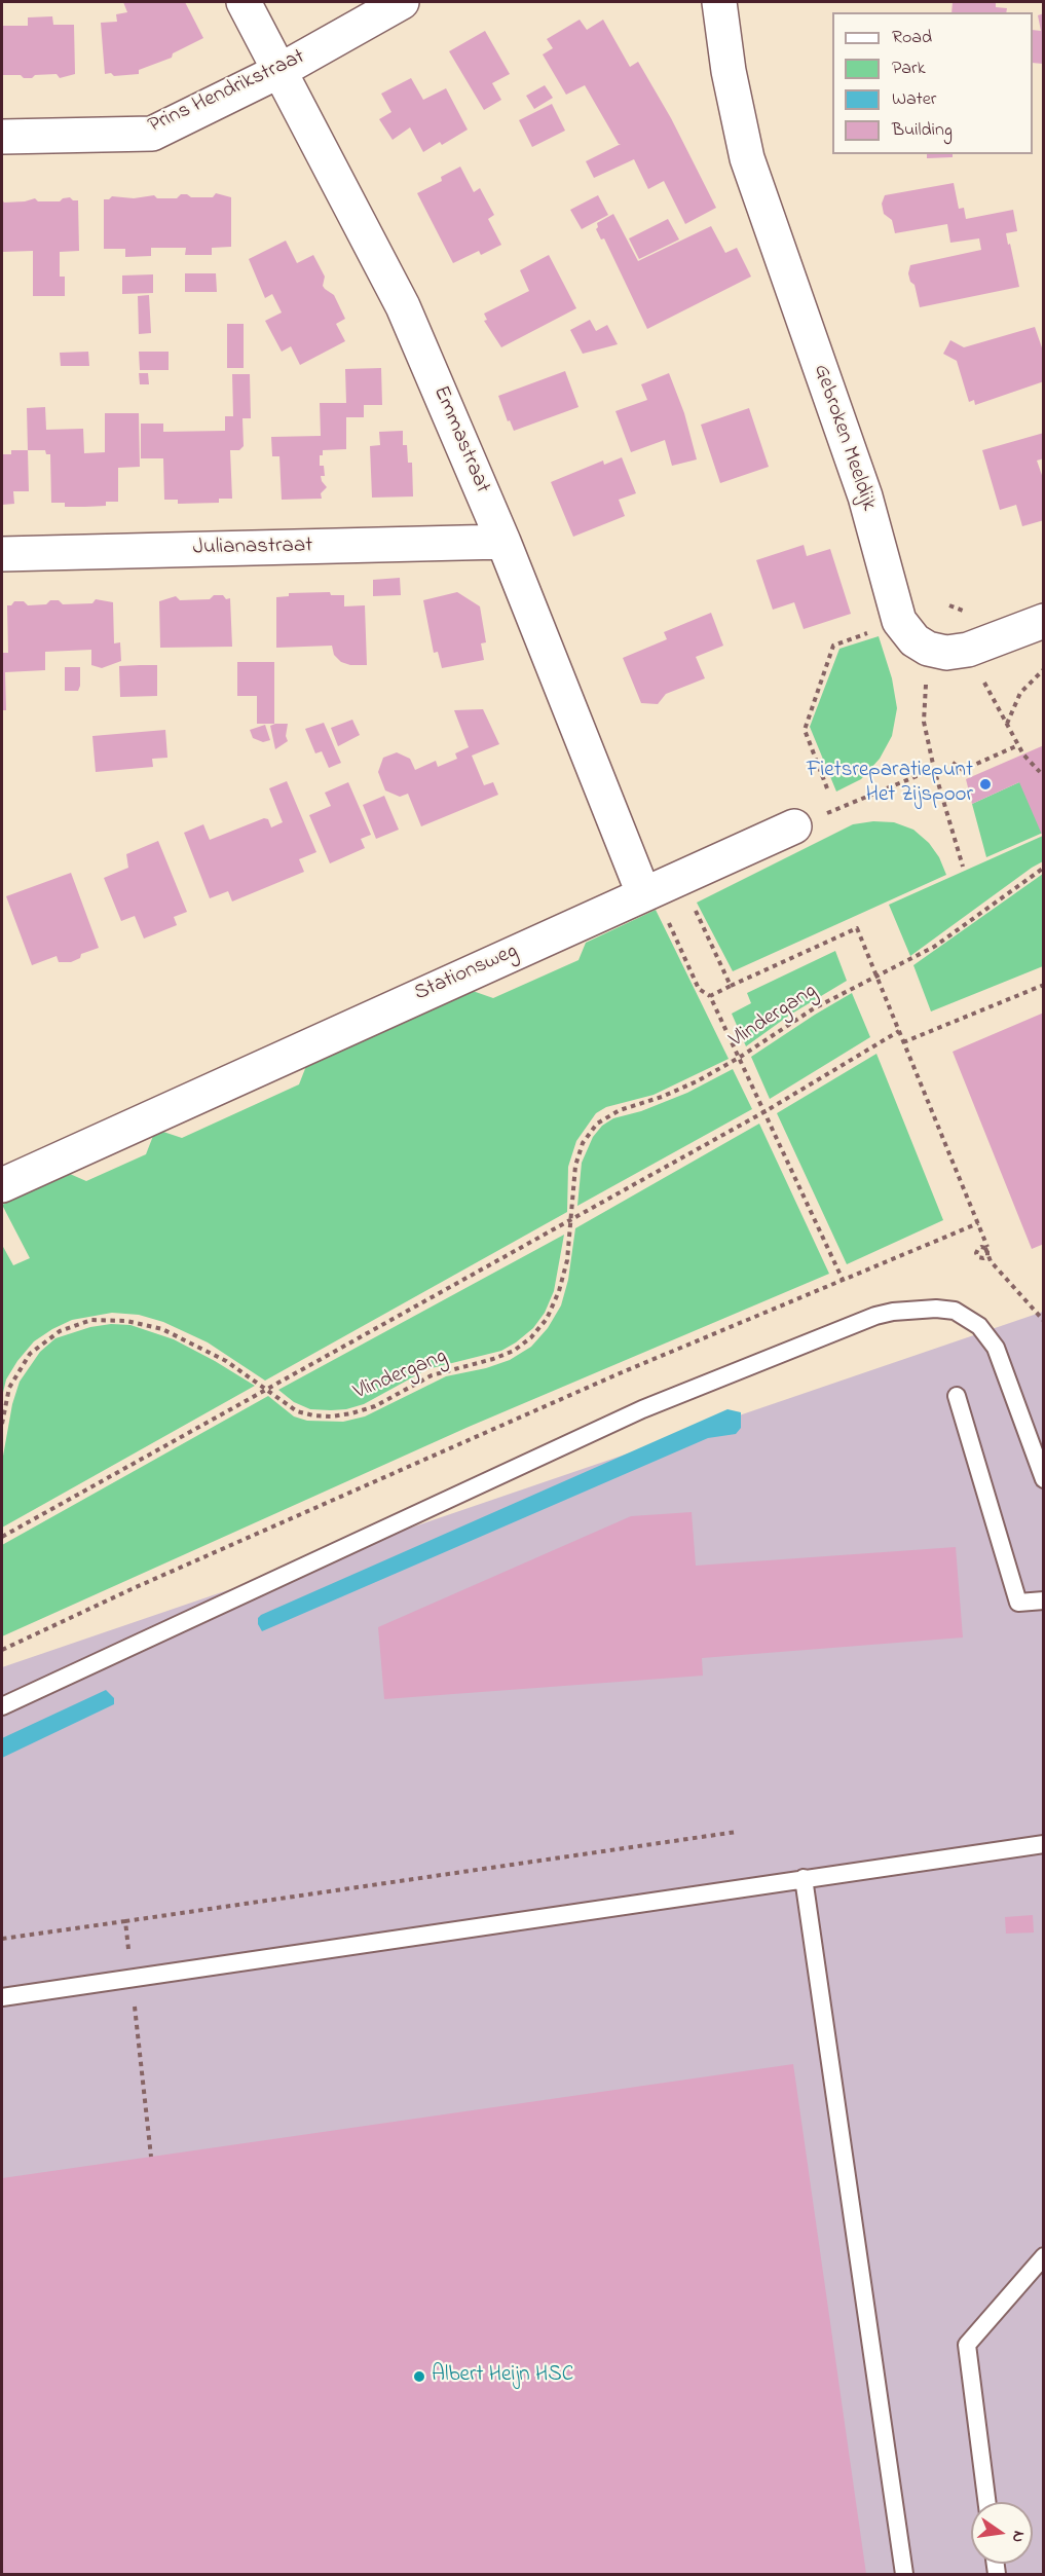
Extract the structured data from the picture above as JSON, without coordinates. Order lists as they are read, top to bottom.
{
  "streets": {
    "street": [
      "Prins Hendrikstraat",
      "Gebroken Meeldijk",
      "Emmastraat",
      "Julianastraat",
      "Stationsweg"
    ],
    "path": ["Vlindergang"]
  },
  "crossings": [
    ["Prins Hendrikstraat", "Emmastraat"],
    ["Emmastraat", "Julianastraat"],
    ["Emmastraat", "Stationsweg"]
  ],
  "places": ["Fietsreparatiepunt Het Zijspoor", "Albert Heijn HSC"],
  "legend": [
    "Road",
    "Park",
    "Water",
    "Building"
  ],
  "north": "right"
}
